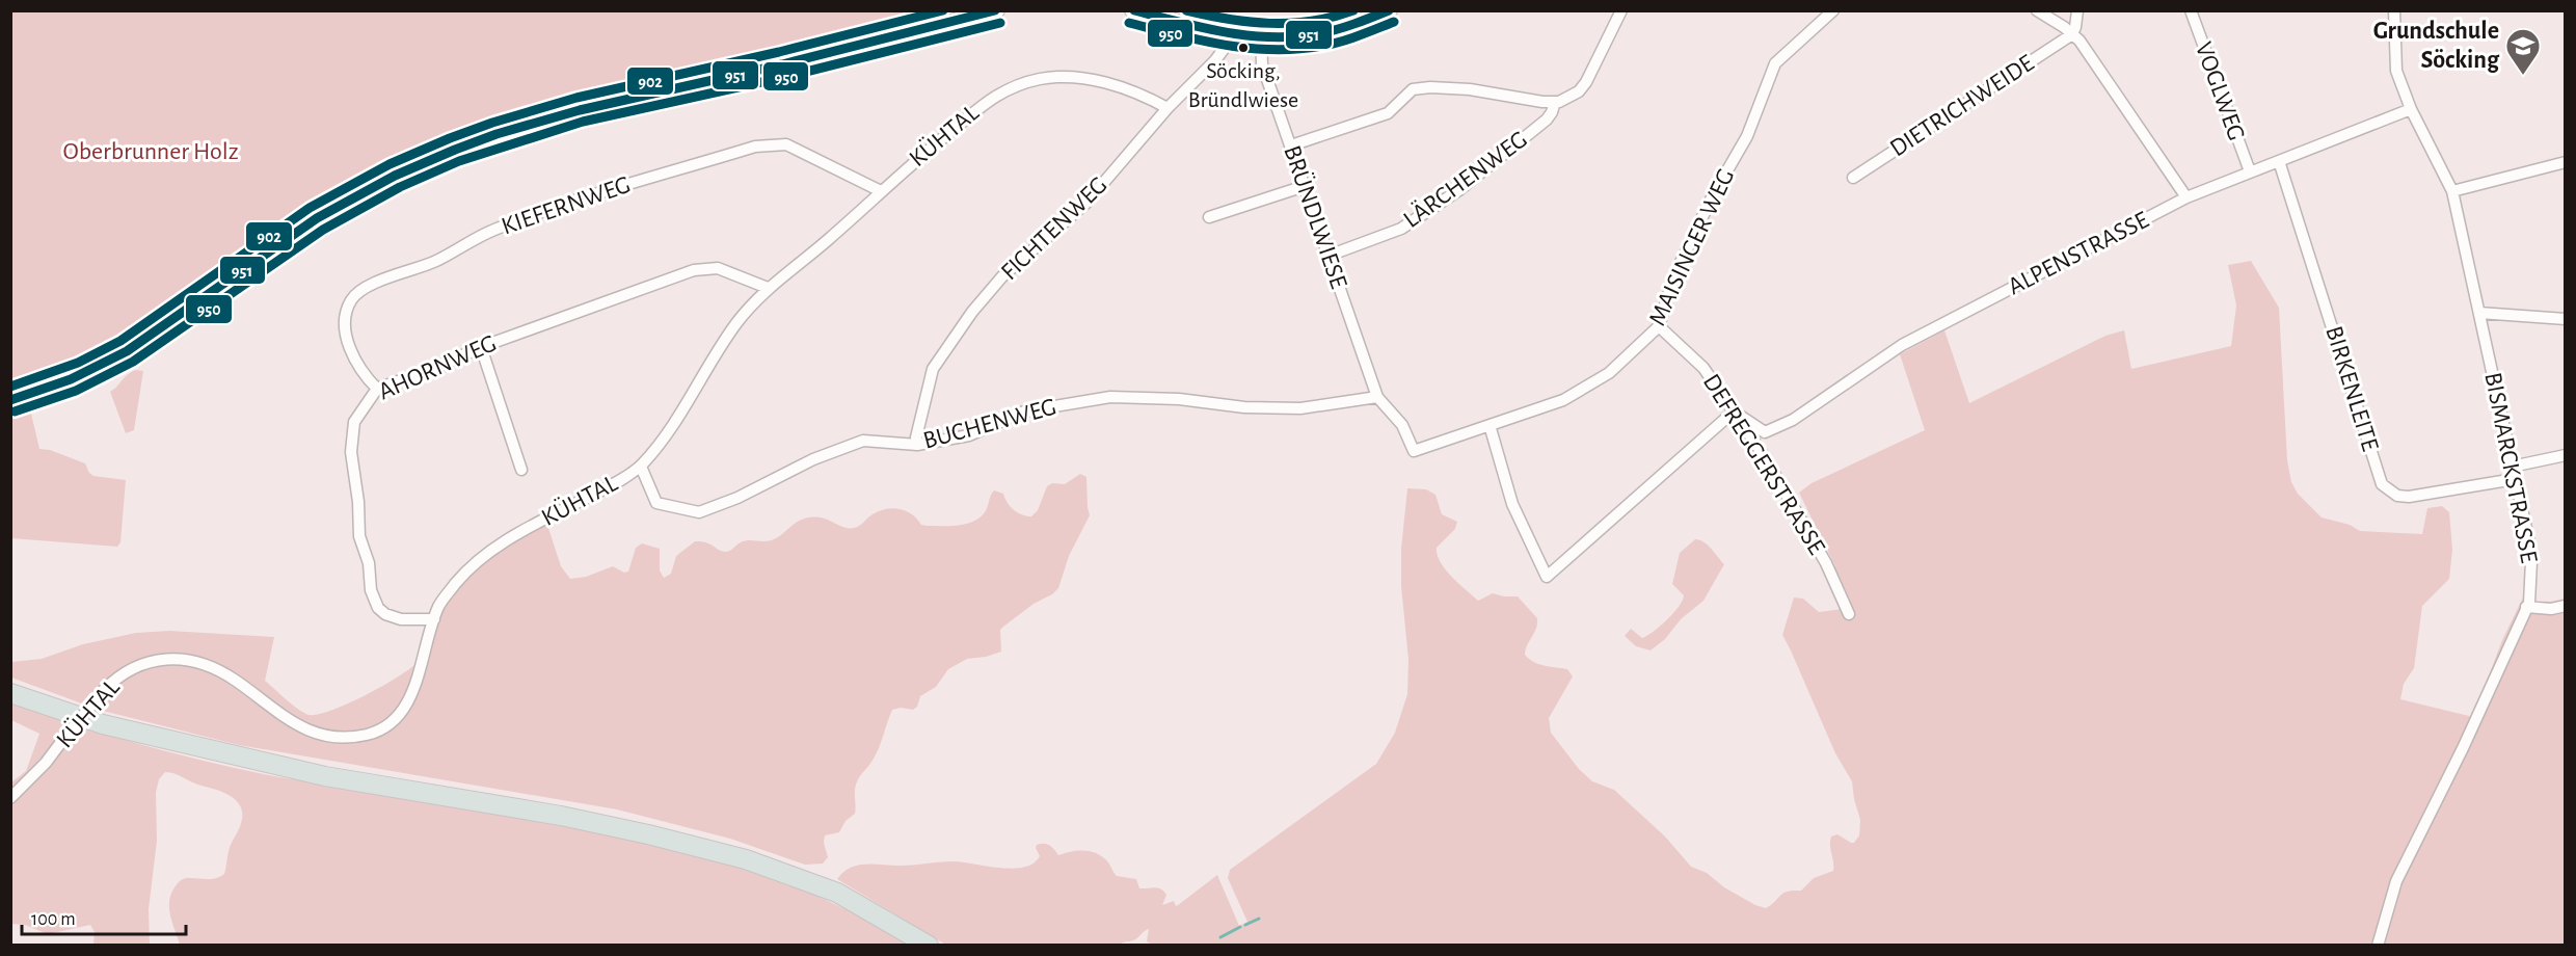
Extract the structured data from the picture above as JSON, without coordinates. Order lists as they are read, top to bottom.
{
  "streets": {
    "street": [
      "VOGLWEG",
      "DIETRICHWEIDE",
      "KÜHTAL",
      "LÄRCHENWEG",
      "KIEFERNWEG",
      "BRÜNDLWIESE",
      "FICHTENWEG",
      "MAISINGER WEG",
      "ALPENSTRASSE",
      "AHORNWEG",
      "BIRKENLEITE",
      "BUCHENWEG",
      "DEFREGGERSTRASSE",
      "BISMARCKSTRASSE"
    ]
  },
  "crossings": [
    ["VOGLWEG", "ALPENSTRASSE"],
    ["KÜHTAL", "KIEFERNWEG"],
    ["KÜHTAL", "FICHTENWEG"],
    ["KÜHTAL", "AHORNWEG"],
    ["KÜHTAL", "BUCHENWEG"],
    ["LÄRCHENWEG", "BRÜNDLWIESE"],
    ["KIEFERNWEG", "AHORNWEG"],
    ["BRÜNDLWIESE", "MAISINGER WEG"],
    ["BRÜNDLWIESE", "BUCHENWEG"],
    ["FICHTENWEG", "BUCHENWEG"],
    ["MAISINGER WEG", "BUCHENWEG"],
    ["MAISINGER WEG", "DEFREGGERSTRASSE"],
    ["ALPENSTRASSE", "BIRKENLEITE"],
    ["ALPENSTRASSE", "DEFREGGERSTRASSE"],
    ["ALPENSTRASSE", "BISMARCKSTRASSE"],
    ["BIRKENLEITE", "BISMARCKSTRASSE"]
  ],
  "parks": ["Oberbrunner Holz"],
  "places": {
    "other": ["Söcking, Bründlwiese"],
    "school or university": ["Grundschule Söcking"]
  },
  "lines": ["transit line 951", "transit line 902", "transit line 950"],
  "scale_bar": "100 m"
}
